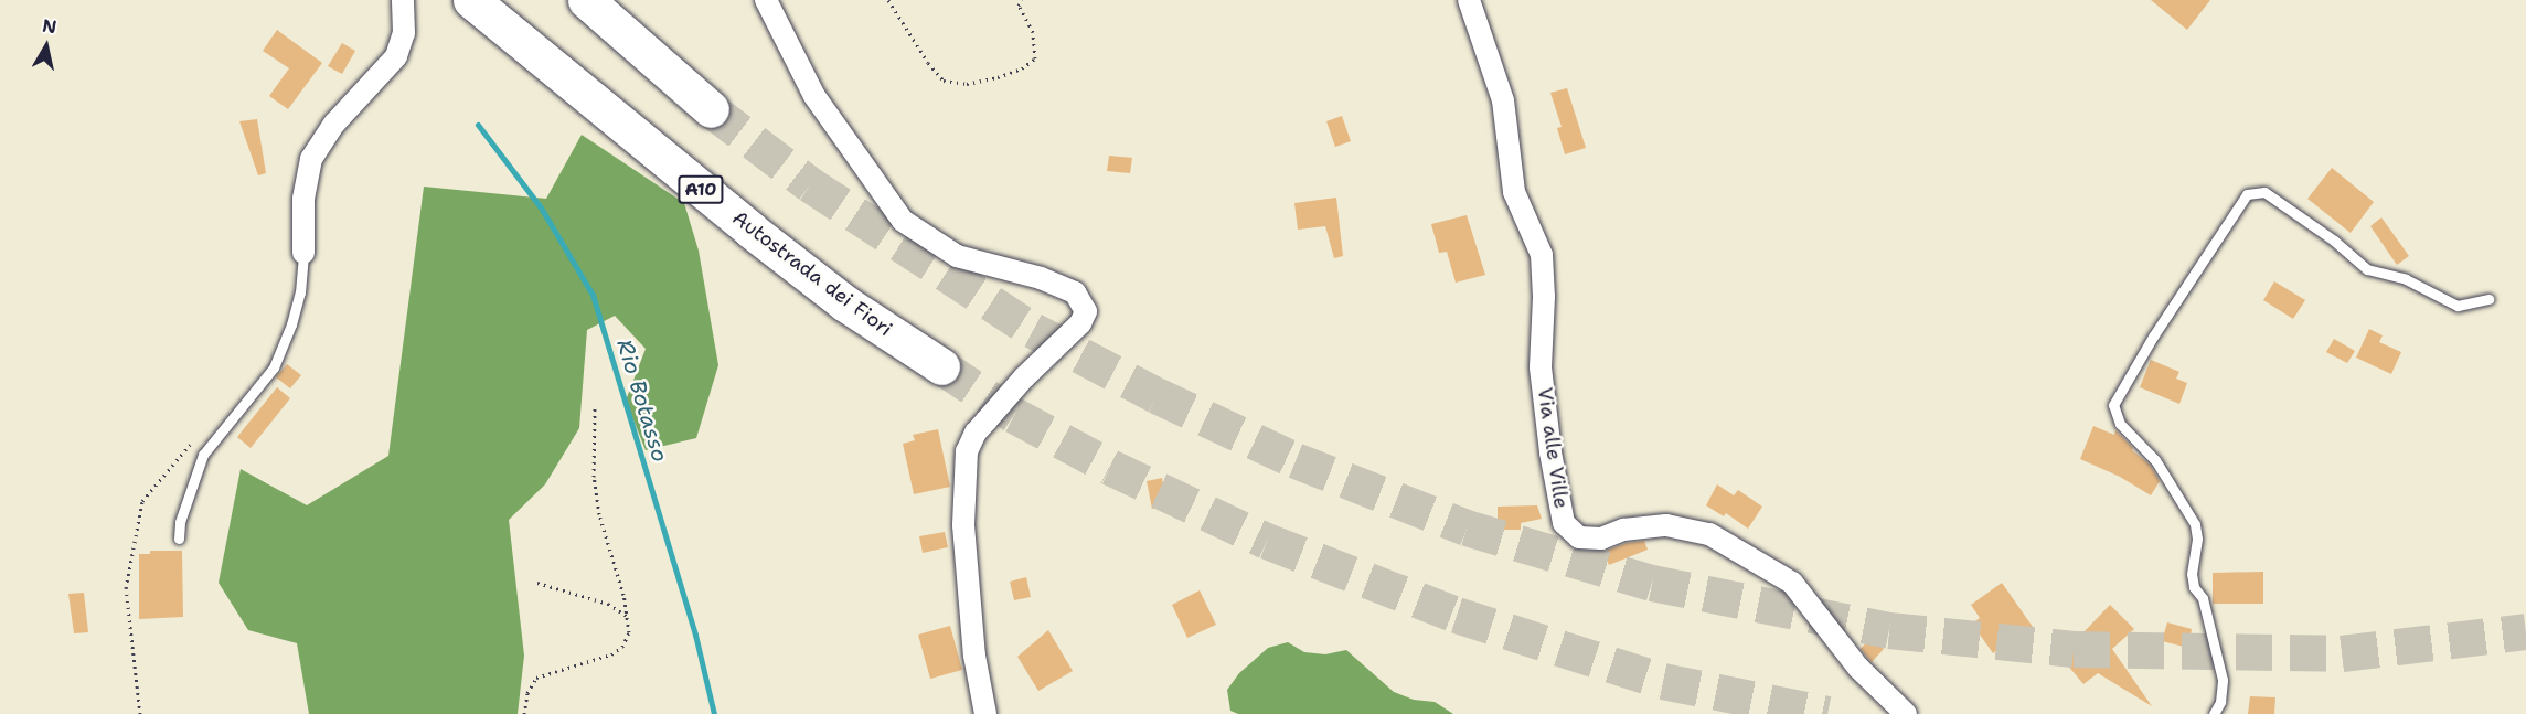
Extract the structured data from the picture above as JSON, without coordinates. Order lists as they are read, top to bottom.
{
  "streets": {
    "highway": ["A10", "Autostrada dei Fiori"],
    "street": ["Via alle Ville"]
  },
  "water": ["Rio Botasso"],
  "north": "top"
}
